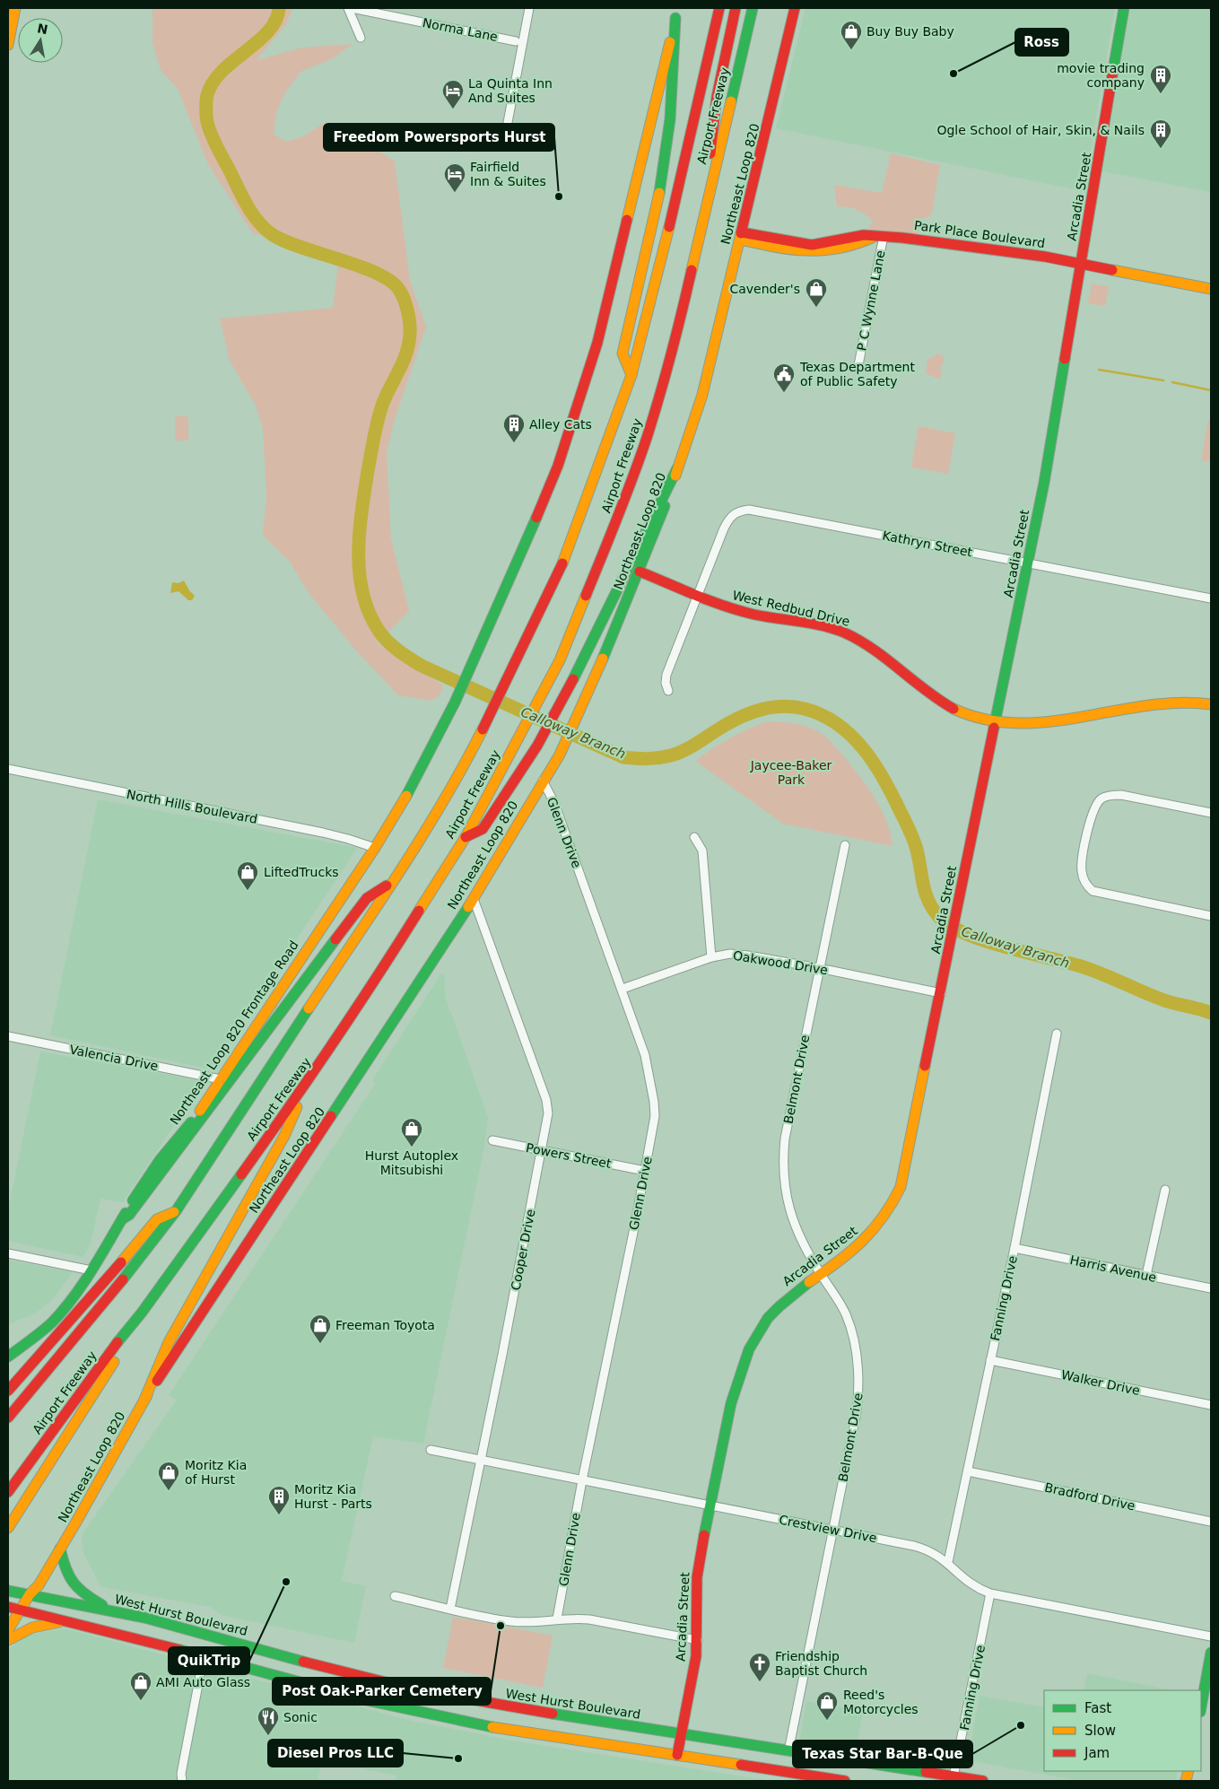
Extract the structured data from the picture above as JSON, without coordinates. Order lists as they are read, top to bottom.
{
  "streets": {
    "main road": [
      "Airport Freeway",
      "Northeast Loop 820",
      "Arcadia Street",
      "Park Place Boulevard",
      "West Redbud Drive",
      "Northeast Loop 820 Frontage Road",
      "West Hurst Boulevard"
    ],
    "street": [
      "Norma Lane",
      "P C Wynne Lane",
      "Kathryn Street",
      "North Hills Boulevard",
      "Glenn Drive",
      "Oakwood Drive",
      "Valencia Drive",
      "Belmont Drive",
      "Powers Street",
      "Cooper Drive",
      "Harris Avenue",
      "Fanning Drive",
      "Walker Drive",
      "Bradford Drive",
      "Crestview Drive"
    ]
  },
  "crossings": [
    ["Northeast Loop 820", "Park Place Boulevard"],
    ["Northeast Loop 820", "West Redbud Drive"],
    ["Northeast Loop 820", "Glenn Drive"],
    ["Northeast Loop 820", "Cooper Drive"],
    ["Northeast Loop 820", "West Hurst Boulevard"],
    ["Arcadia Street", "Park Place Boulevard"],
    ["Arcadia Street", "Kathryn Street"],
    ["Arcadia Street", "West Redbud Drive"],
    ["Arcadia Street", "Oakwood Drive"],
    ["Arcadia Street", "Belmont Drive"],
    ["Arcadia Street", "Crestview Drive"],
    ["Arcadia Street", "West Hurst Boulevard"],
    ["Park Place Boulevard", "P C Wynne Lane"],
    ["Kathryn Street", "West Redbud Drive"],
    ["North Hills Boulevard", "Northeast Loop 820 Frontage Road"],
    ["Glenn Drive", "Oakwood Drive"],
    ["Glenn Drive", "Powers Street"],
    ["Glenn Drive", "Crestview Drive"],
    ["Oakwood Drive", "Belmont Drive"],
    ["Northeast Loop 820 Frontage Road", "Valencia Drive"],
    ["Belmont Drive", "Crestview Drive"],
    ["Belmont Drive", "West Hurst Boulevard"],
    ["Powers Street", "Cooper Drive"],
    ["Cooper Drive", "Crestview Drive"],
    ["Harris Avenue", "Fanning Drive"],
    ["Fanning Drive", "Walker Drive"],
    ["Fanning Drive", "Bradford Drive"],
    ["Fanning Drive", "Crestview Drive"],
    ["Fanning Drive", "West Hurst Boulevard"]
  ],
  "water": ["Calloway Branch"],
  "parks": ["Jaycee-Baker Park"],
  "places": {
    "shop": [
      "Buy Buy Baby",
      "Cavender's",
      "LiftedTrucks",
      "Hurst Autoplex Mitsubishi",
      "Freeman Toyota",
      "Moritz Kia of Hurst",
      "AMI Auto Glass",
      "Reed's Motorcycles"
    ],
    "other": [
      "Ross",
      "Freedom Powersports Hurst",
      "QuikTrip",
      "Post Oak-Parker Cemetery",
      "Texas Star Bar-B-Que",
      "Diesel Pros LLC"
    ],
    "building": [
      "movie trading company",
      "Ogle School of Hair, Skin, & Nails",
      "Alley Cats",
      "Moritz Kia Hurst - Parts"
    ],
    "hotel": ["La Quinta Inn And Suites", "Fairfield Inn & Suites"],
    "public building": ["Texas Department of Public Safety"],
    "church": ["Friendship Baptist Church"],
    "restaurant": ["Sonic"]
  },
  "legend": ["Fast", "Slow", "Jam"],
  "north": "top"
}
